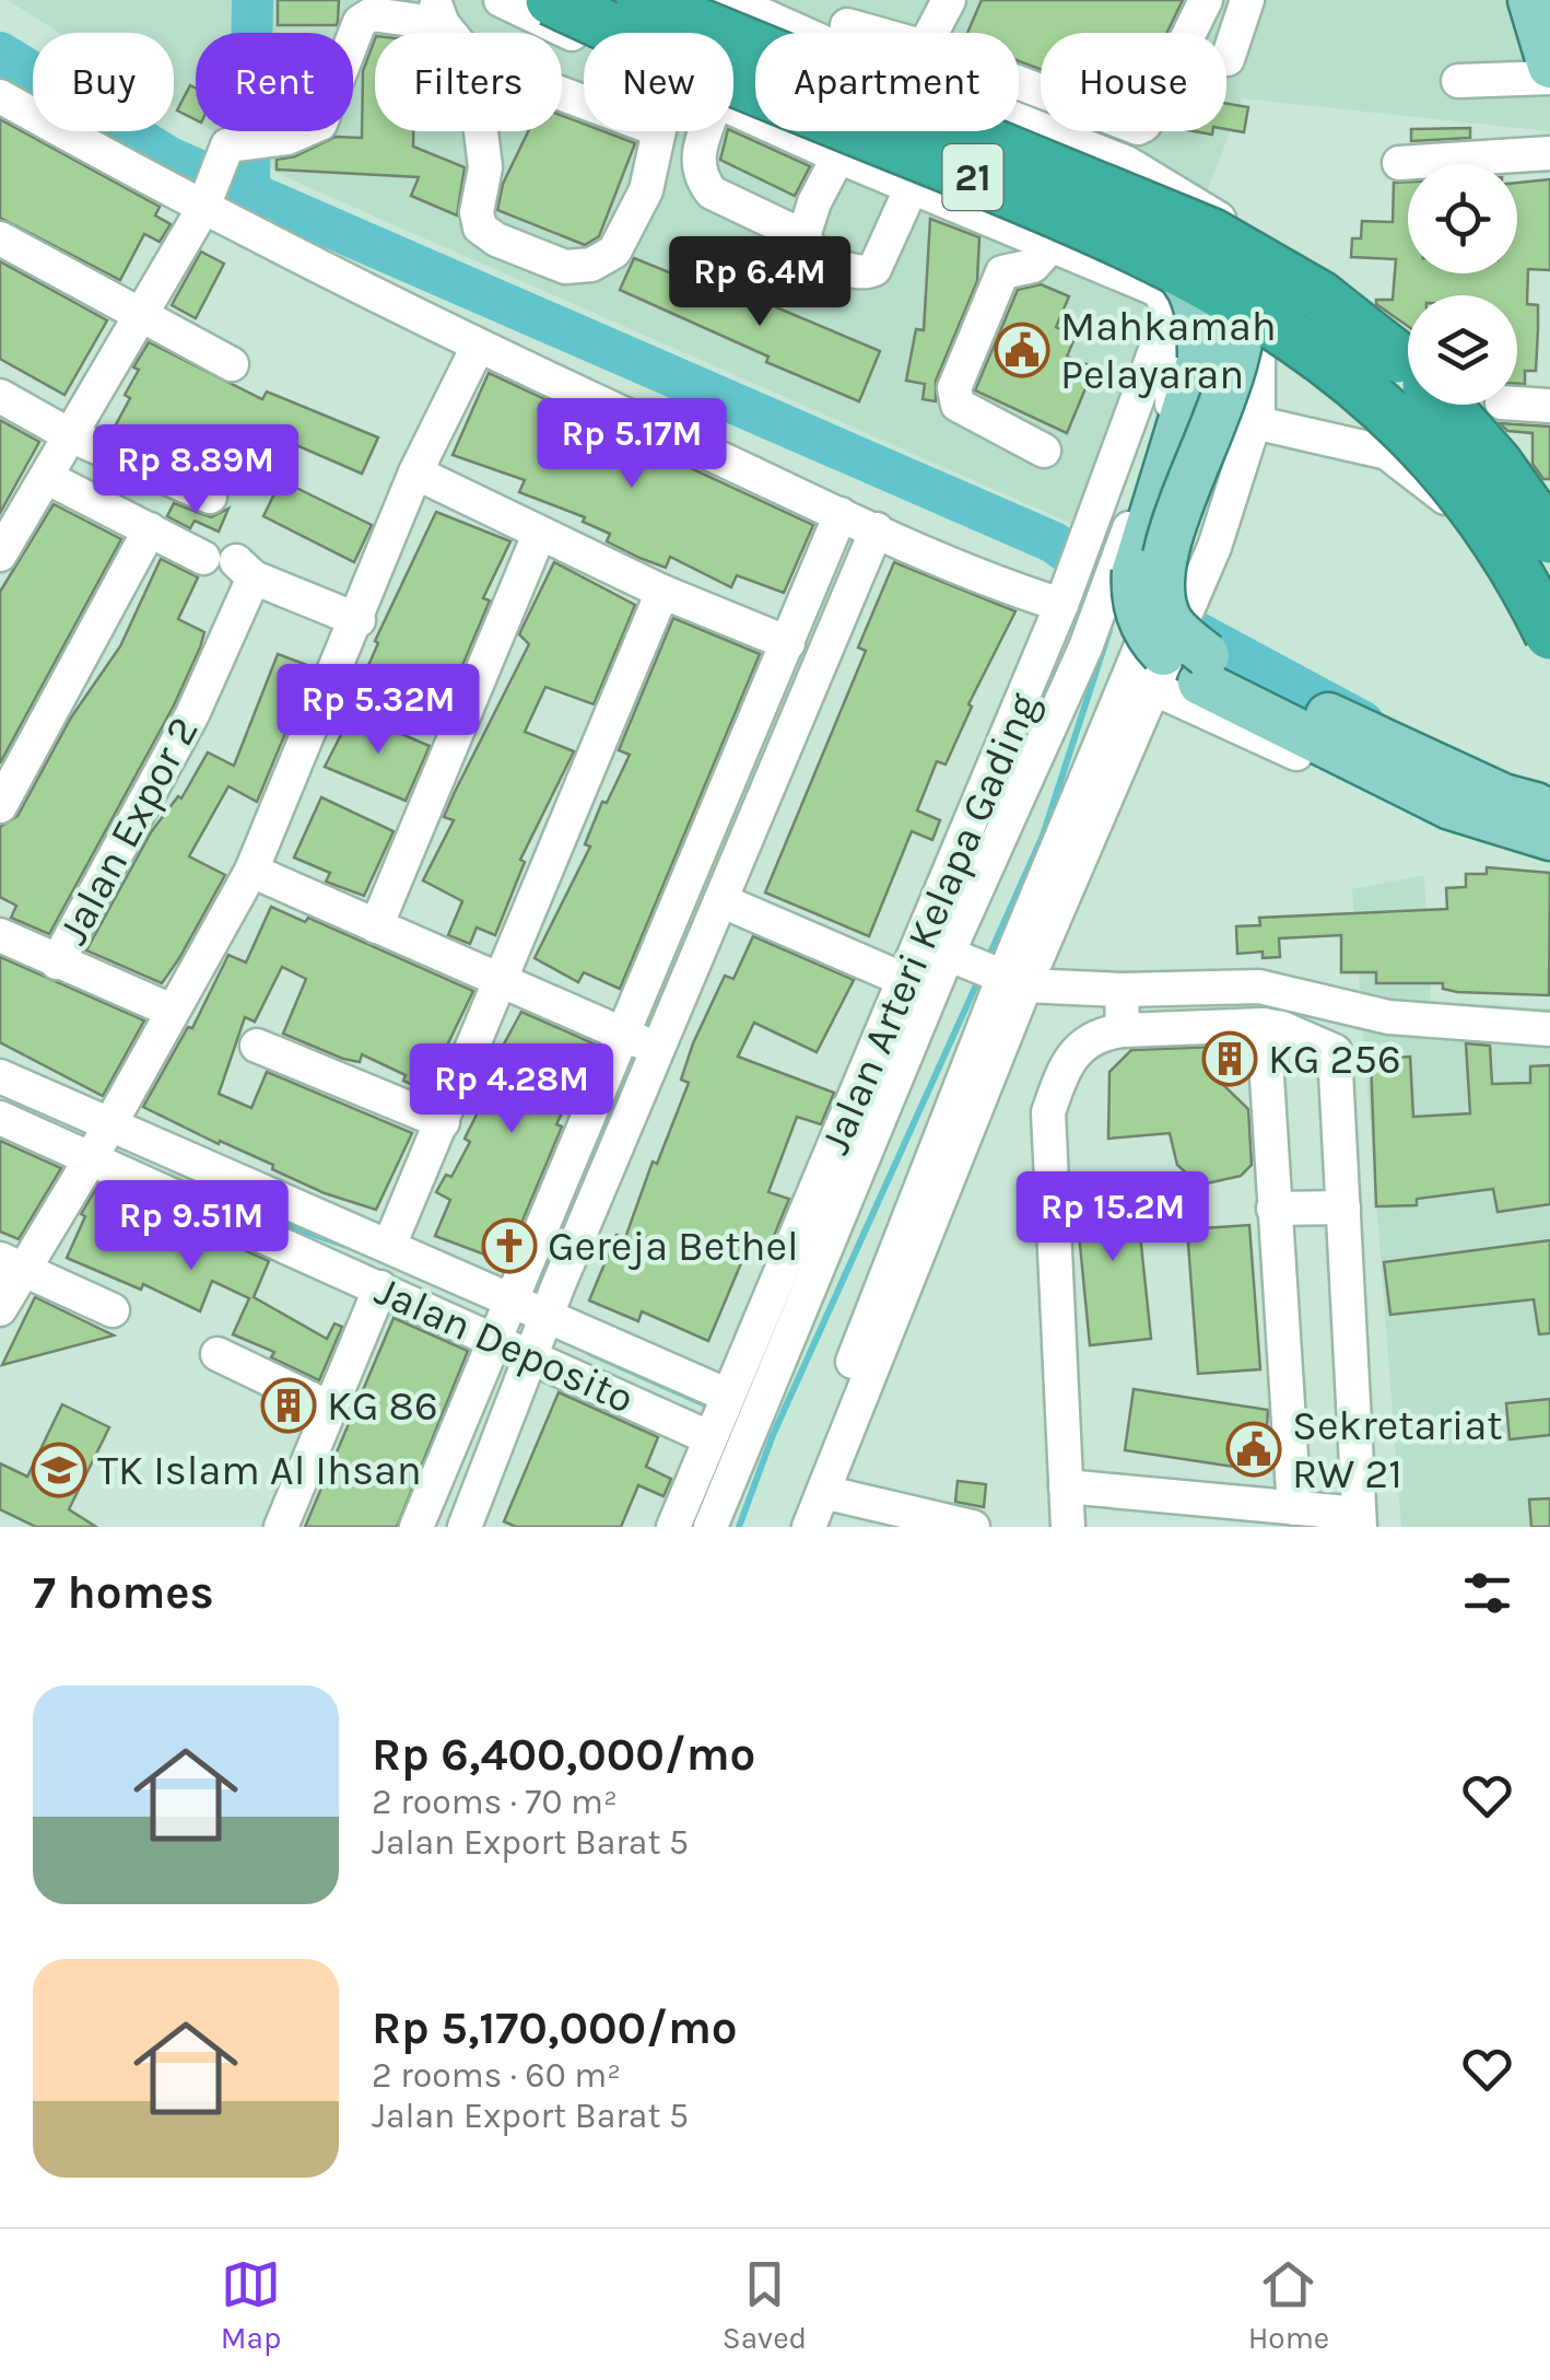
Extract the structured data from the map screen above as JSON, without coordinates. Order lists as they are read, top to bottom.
{
  "streets": {
    "highway": ["21"],
    "street": ["Jalan Expor 2", "Jalan Arteri Kelapa Gading", "Jalan Deposito"]
  },
  "crossings": [
    ["Jalan Arteri Kelapa Gading", "Jalan Deposito"]
  ],
  "places": {
    "public building": ["Mahkamah Pelayaran", "Sekretariat RW 21"],
    "building": ["KG 256", "KG 86"],
    "church": ["Gereja Bethel"],
    "school or university": ["TK Islam Al Ihsan"]
  },
  "page": {
    "chip": [
      "Buy",
      "Rent",
      "Filters",
      "New",
      "Apartment",
      "House"
    ],
    "price": [
      "Rp 6.4M",
      "Rp 5.17M",
      "Rp 8.89M",
      "Rp 5.32M",
      "Rp 4.28M",
      "Rp 15.2M",
      "Rp 9.51M"
    ],
    "heading": "7 homes",
    "list": [
      {
        "name": "Rp 6,400,000/mo",
        "note": "2 rooms · 70 m² · Jalan Export Barat 5"
      },
      {
        "name": "Rp 5,170,000/mo",
        "note": "2 rooms · 60 m² · Jalan Export Barat 5"
      }
    ],
    "tabs": ["Map", "Saved", "Home"]
  }
}
